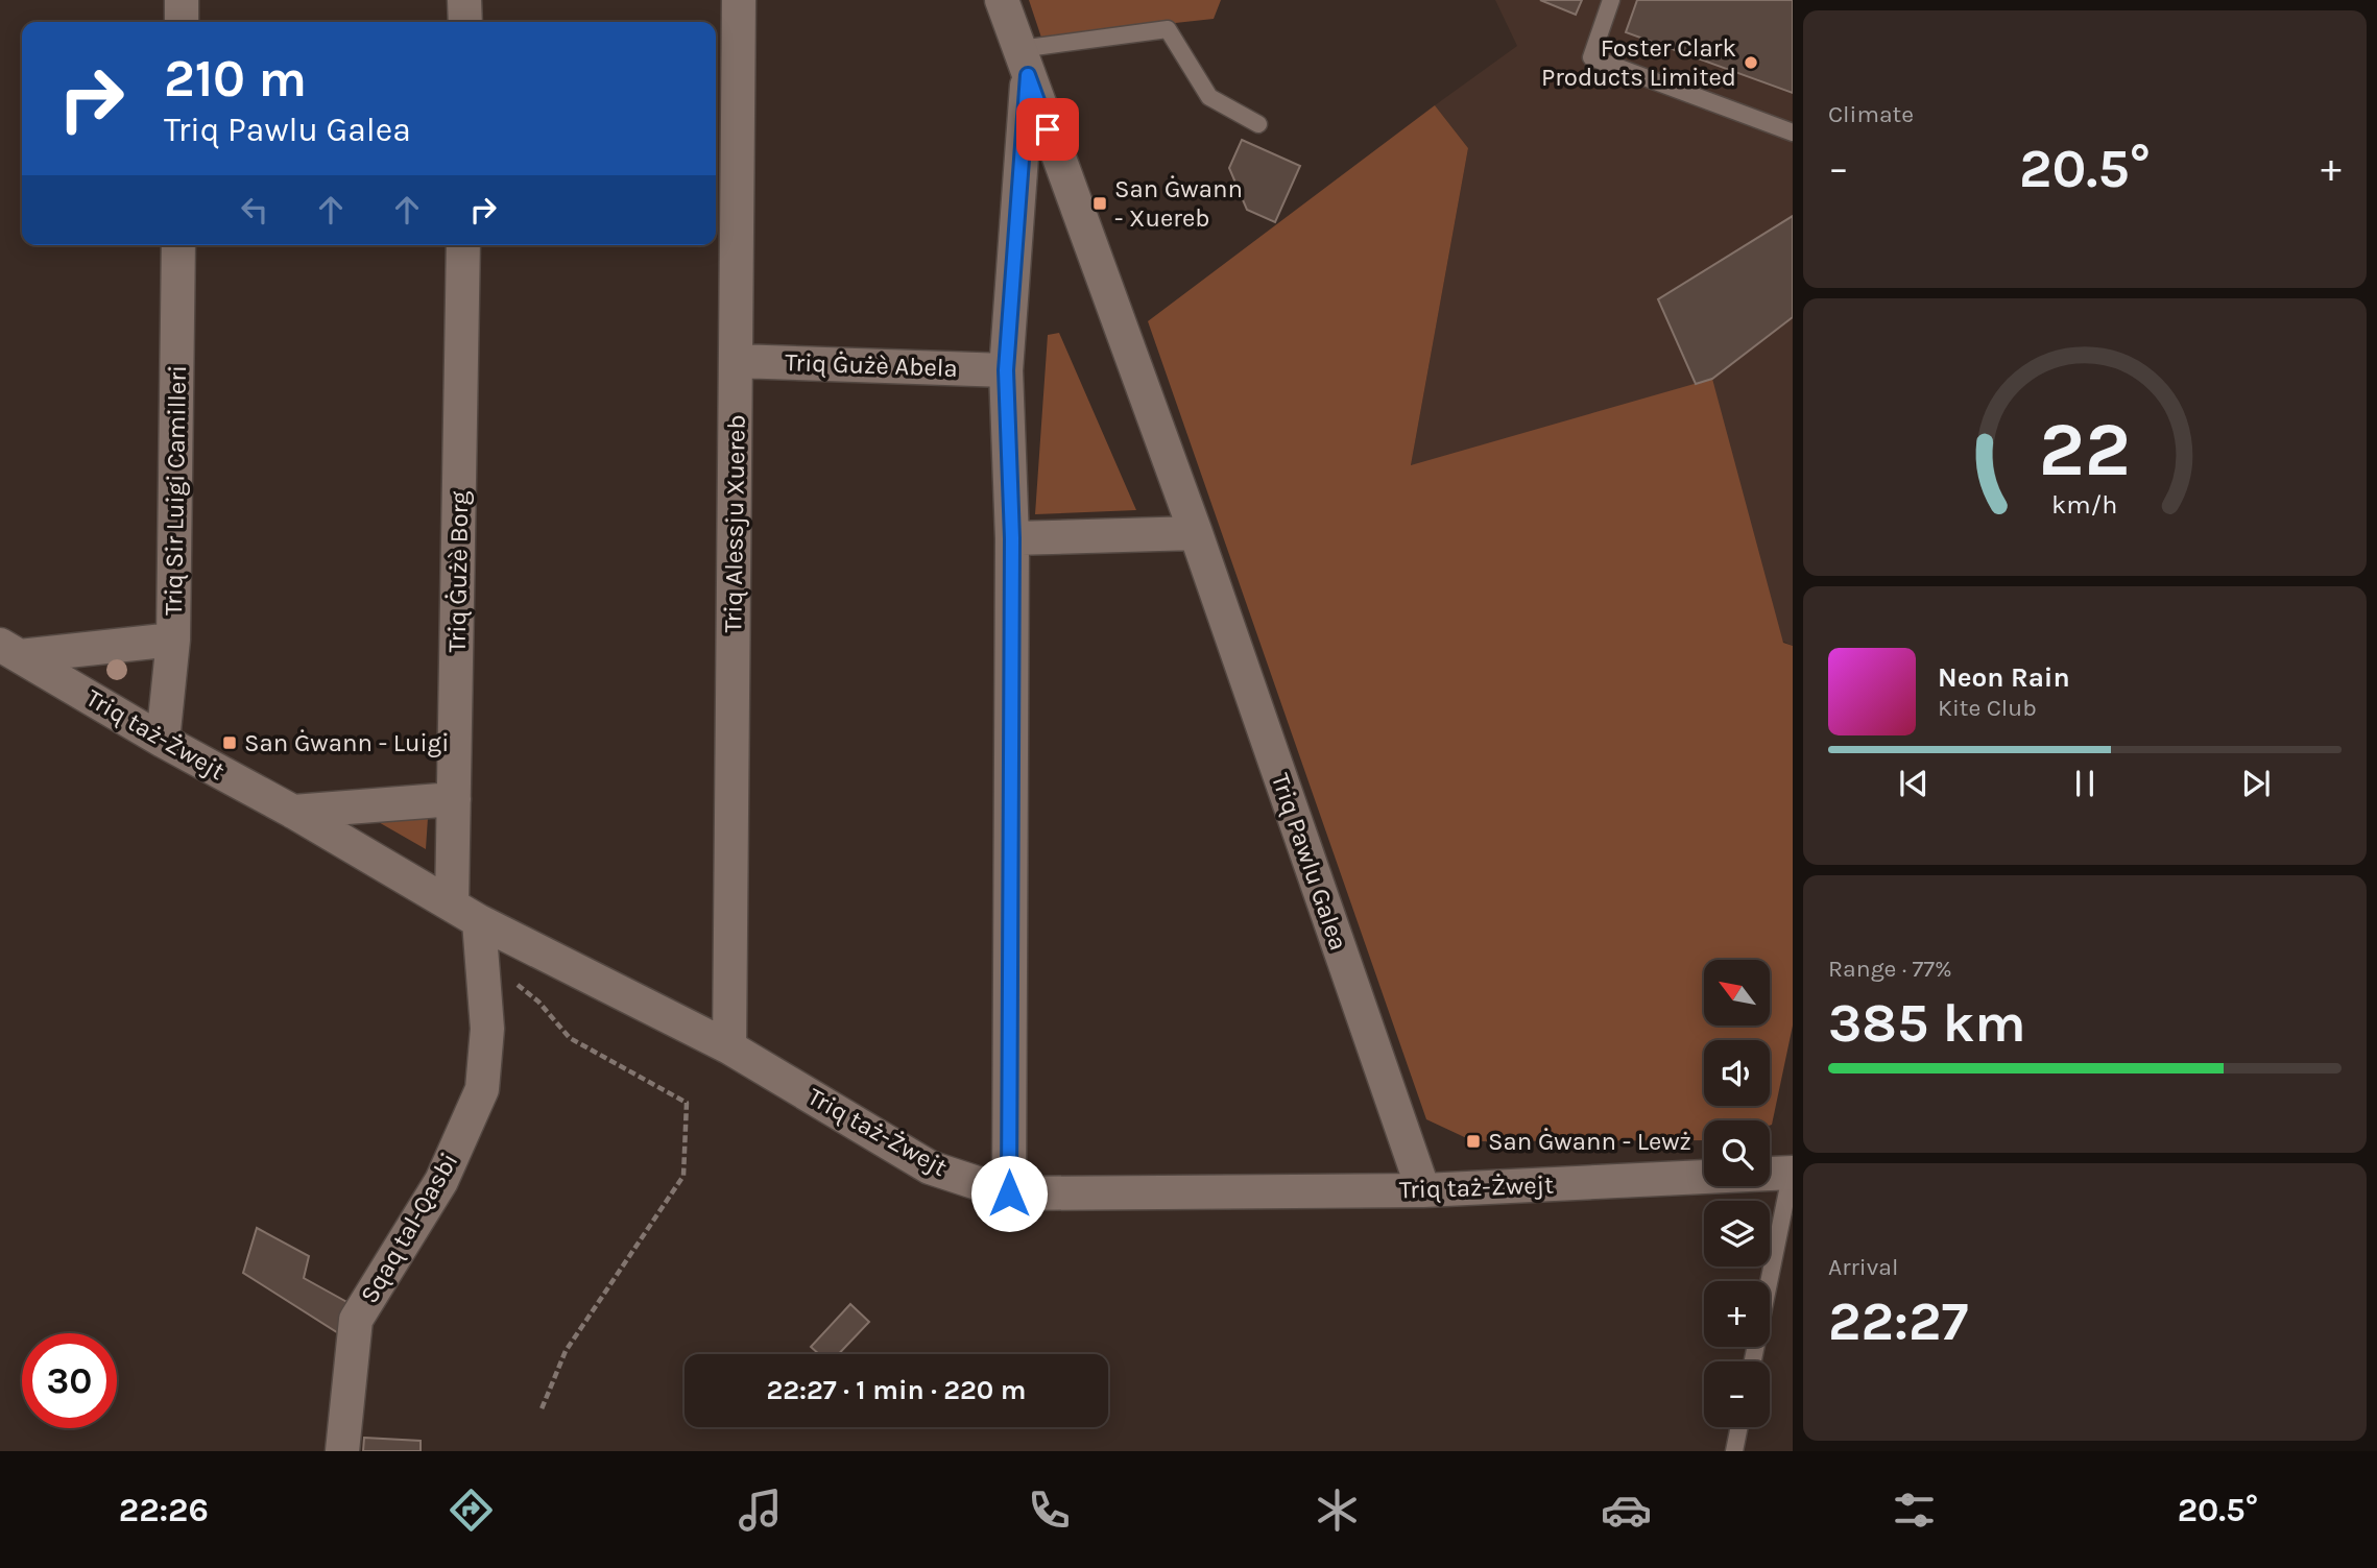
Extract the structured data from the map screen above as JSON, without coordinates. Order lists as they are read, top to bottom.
{
  "streets": {
    "street": [
      "Triq Ġużè Abela",
      "Triq Sir Luigi Camilleri",
      "Triq Alessju Xuereb",
      "Triq Ġużè Borg",
      "Triq taż-Żwejt",
      "Triq Pawlu Galea",
      "Sqaq tal-Qasbi"
    ]
  },
  "crossings": [
    ["Triq Ġużè Abela", "Triq Alessju Xuereb"],
    ["Triq Sir Luigi Camilleri", "Triq taż-Żwejt"],
    ["Triq Alessju Xuereb", "Triq taż-Żwejt"],
    ["Triq Ġużè Borg", "Triq taż-Żwejt"],
    ["Triq Ġużè Borg", "Sqaq tal-Qasbi"],
    ["Triq taż-Żwejt", "Triq Pawlu Galea"],
    ["Triq taż-Żwejt", "Sqaq tal-Qasbi"]
  ],
  "places": {
    "other": ["Foster Clark Products Limited"],
    "transit": ["San Ġwann - Xuereb", "San Ġwann - Luigi", "San Ġwann - Lewż"]
  },
  "north": "top left",
  "page": {
    "tile": [
      "Climate",
      ["Range · 77%", "385 km"],
      ["Arrival", "22:27"]
    ],
    "turn": ["210 m", "Triq Pawlu Galea"],
    "heat": ["−", "20.5°", "+"],
    "song": ["Neon Rain", "Kite Club"],
    "map_buttons": ["+", "−"],
    "limit": "30",
    "trip": "22:27 · 1 min · 220 m",
    "tabs": ["22:26", "20.5°"],
    "gauge": ["22", "km/h"]
  }
}
